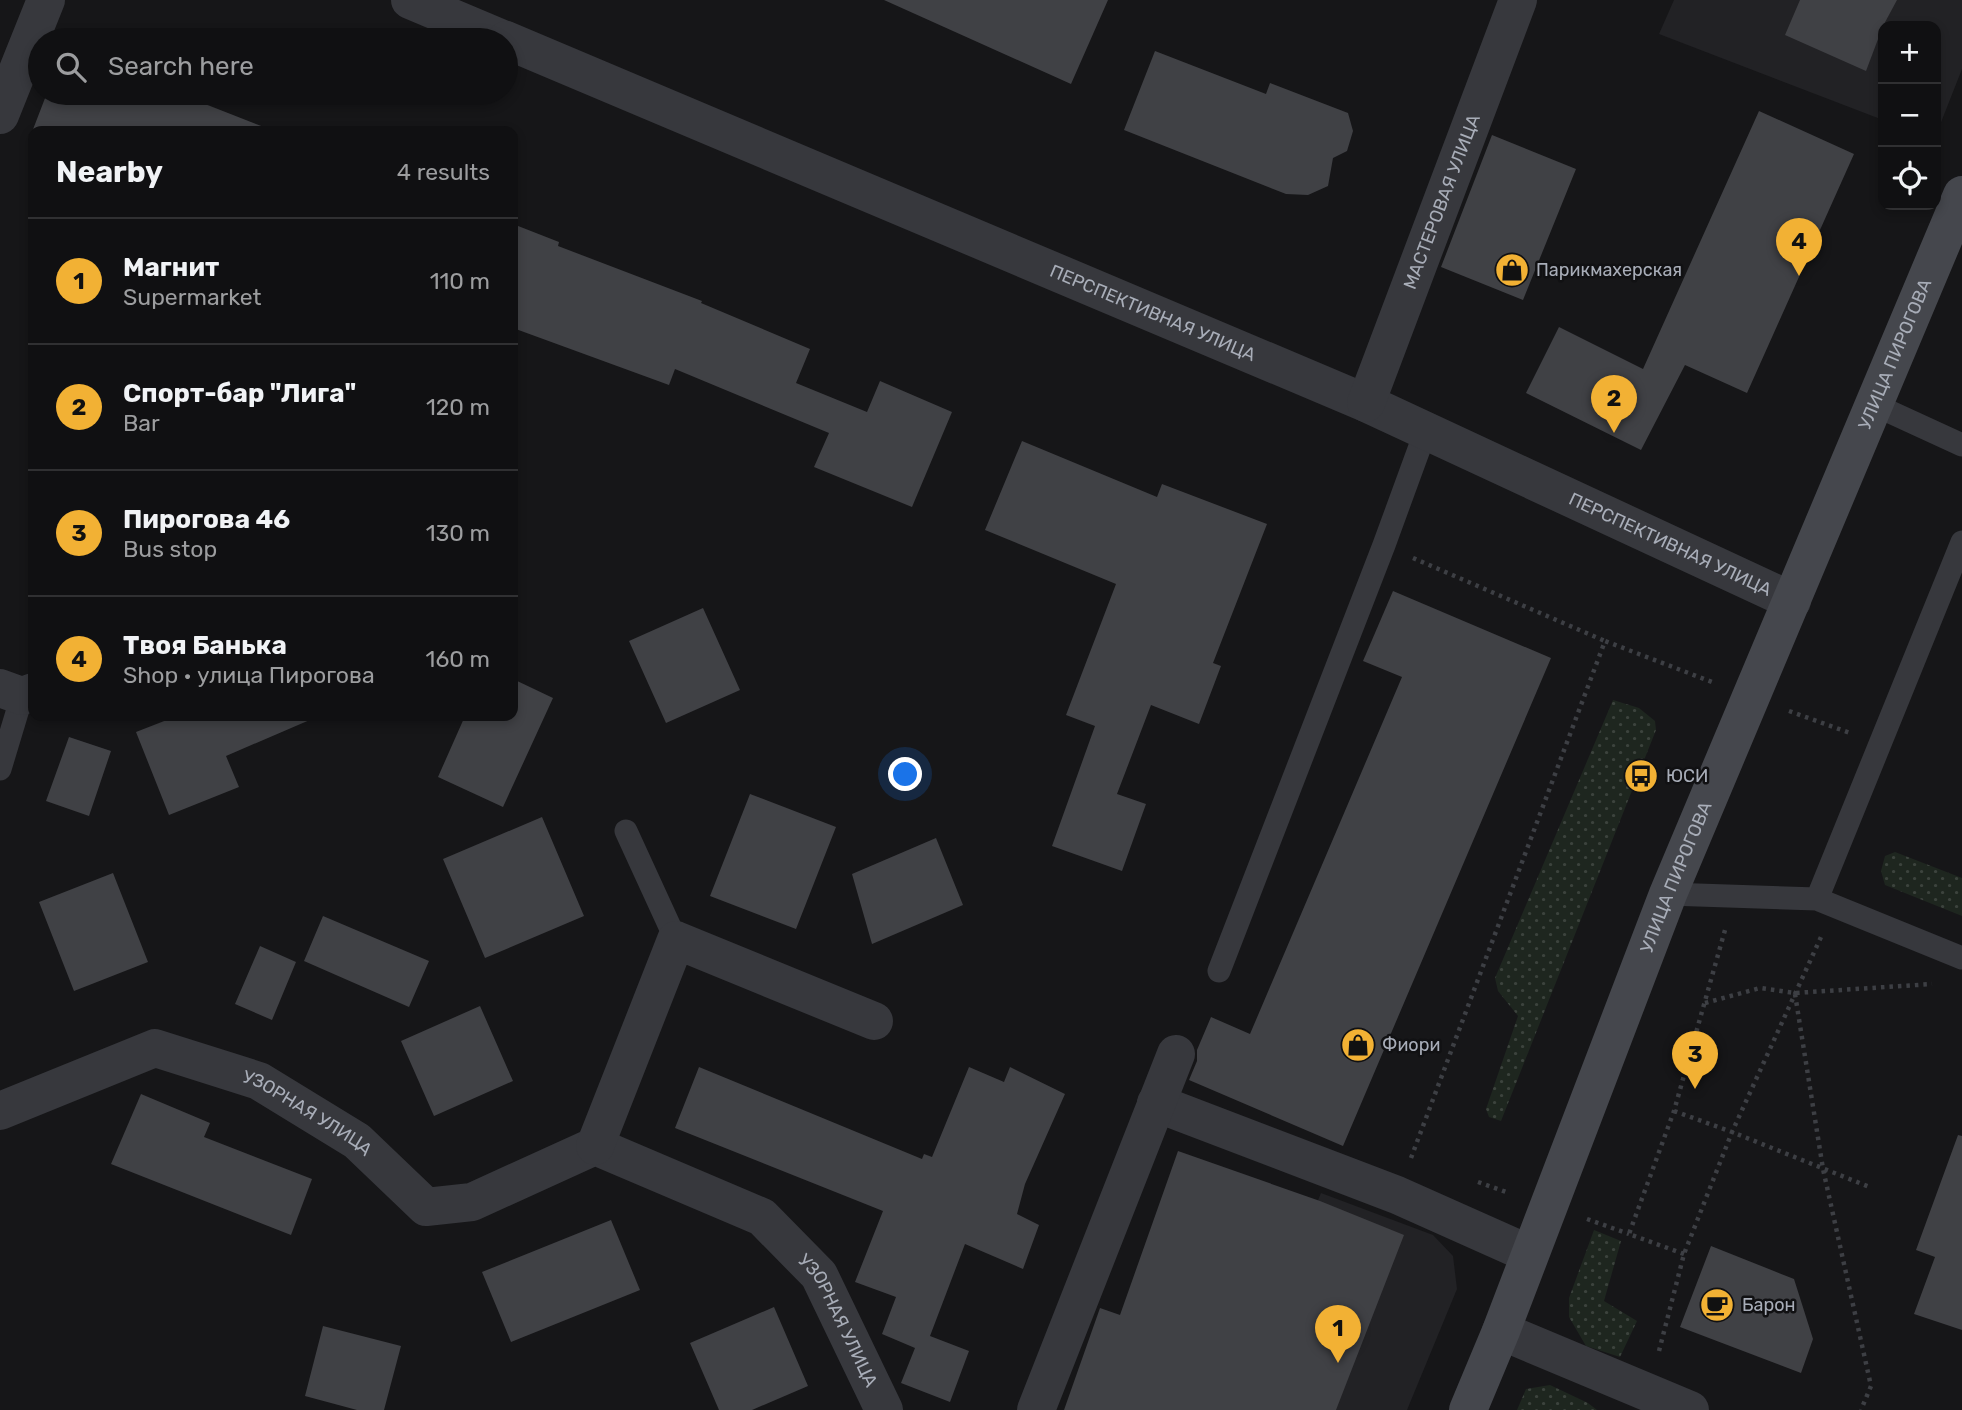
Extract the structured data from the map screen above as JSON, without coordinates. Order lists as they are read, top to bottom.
{
  "streets": {
    "main road": ["УЛИЦА ПИРОГОВА"],
    "street": ["МАСТЕРОВАЯ УЛИЦА", "ПЕРСПЕКТИВНАЯ УЛИЦА", "УЗОРНАЯ УЛИЦА"]
  },
  "crossings": [
    ["МАСТЕРОВАЯ УЛИЦА", "ПЕРСПЕКТИВНАЯ УЛИЦА"],
    ["ПЕРСПЕКТИВНАЯ УЛИЦА", "УЛИЦА ПИРОГОВА"]
  ],
  "places": {
    "shop": ["Парикмахерская", "Фиори"],
    "bus stop": ["ЮСИ"],
    "cafe": ["Барон"]
  },
  "page": {
    "map_buttons": ["+", "−"],
    "search": "Search here",
    "heading": ["Nearby", "4 results"],
    "list": [
      {
        "mark": "1",
        "name": "Магнит",
        "note": "Supermarket",
        "value": "110 m"
      },
      {
        "mark": "2",
        "name": "Спорт-бар \"Лига\"",
        "note": "Bar",
        "value": "120 m"
      },
      {
        "mark": "3",
        "name": "Пирогова 46",
        "note": "Bus stop",
        "value": "130 m"
      },
      {
        "mark": "4",
        "name": "Твоя Банька",
        "note": "Shop · улица Пирогова",
        "value": "160 m"
      }
    ],
    "pins": [
      "4",
      "2",
      "3",
      "1"
    ]
  }
}
